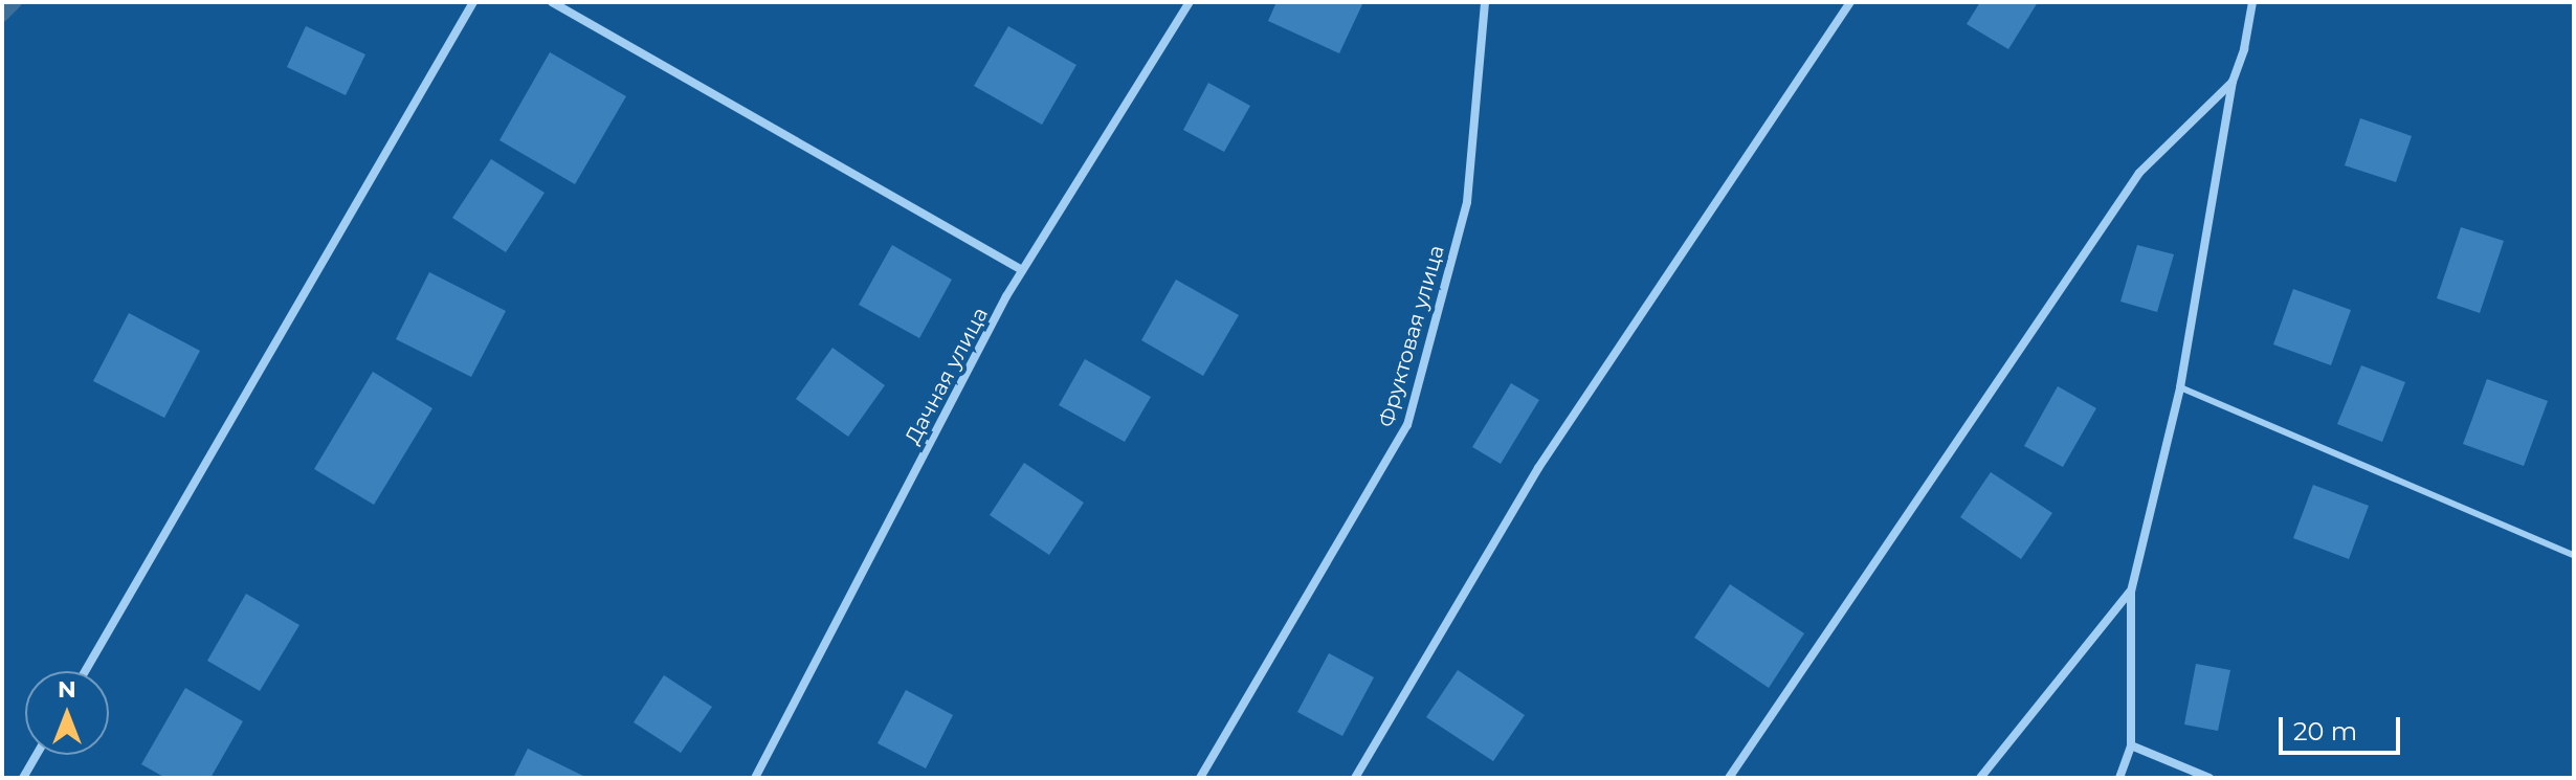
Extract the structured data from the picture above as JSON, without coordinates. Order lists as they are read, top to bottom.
{
  "streets": {
    "street": ["Фруктовая улица", "Дачная улица"]
  },
  "scale_bar": "20 m",
  "north": "top"
}
